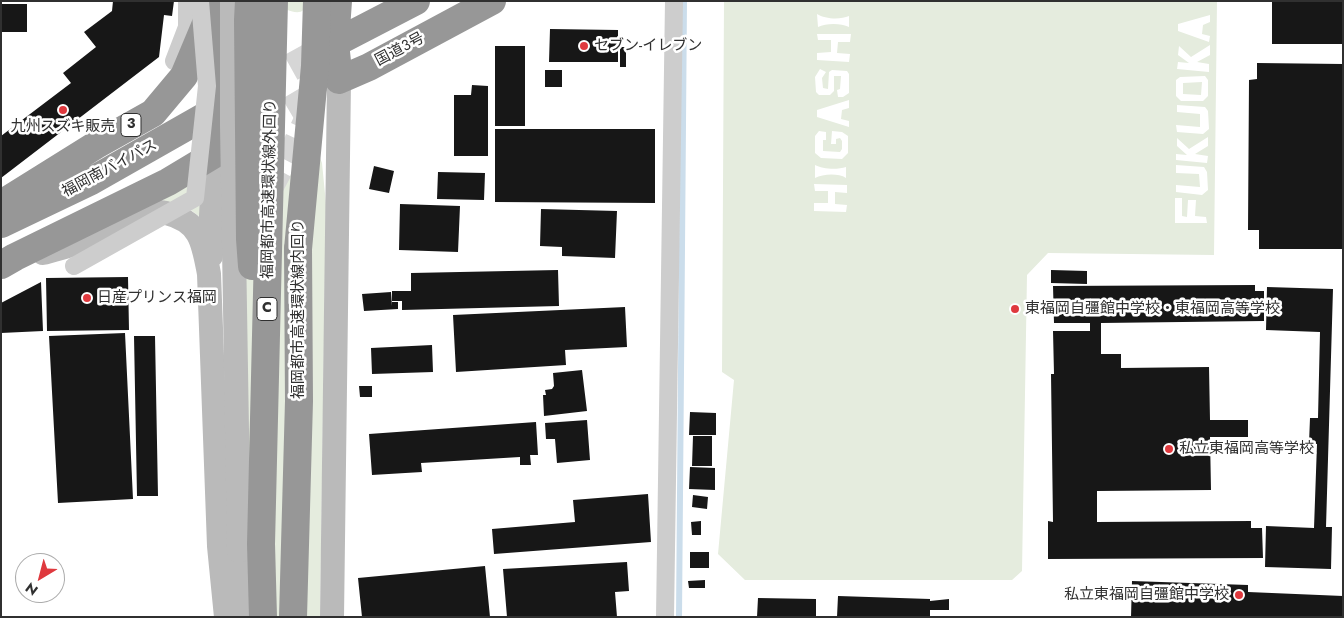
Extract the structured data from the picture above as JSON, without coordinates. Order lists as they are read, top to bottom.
{
  "streets": {
    "highway": [
      "国道3号",
      "3",
      "福岡南バイパス",
      "福岡都市高速環状線外回り",
      "C",
      "福岡都市高速環状線内回り"
    ]
  },
  "places": [
    "セブン-イレブン",
    "九州スズキ販売",
    "日産プリンス福岡",
    "東福岡自彊館中学校・東福岡高等学校",
    "私立東福岡高等学校",
    "私立東福岡自彊館中学校"
  ],
  "north": "bottom left"
}
